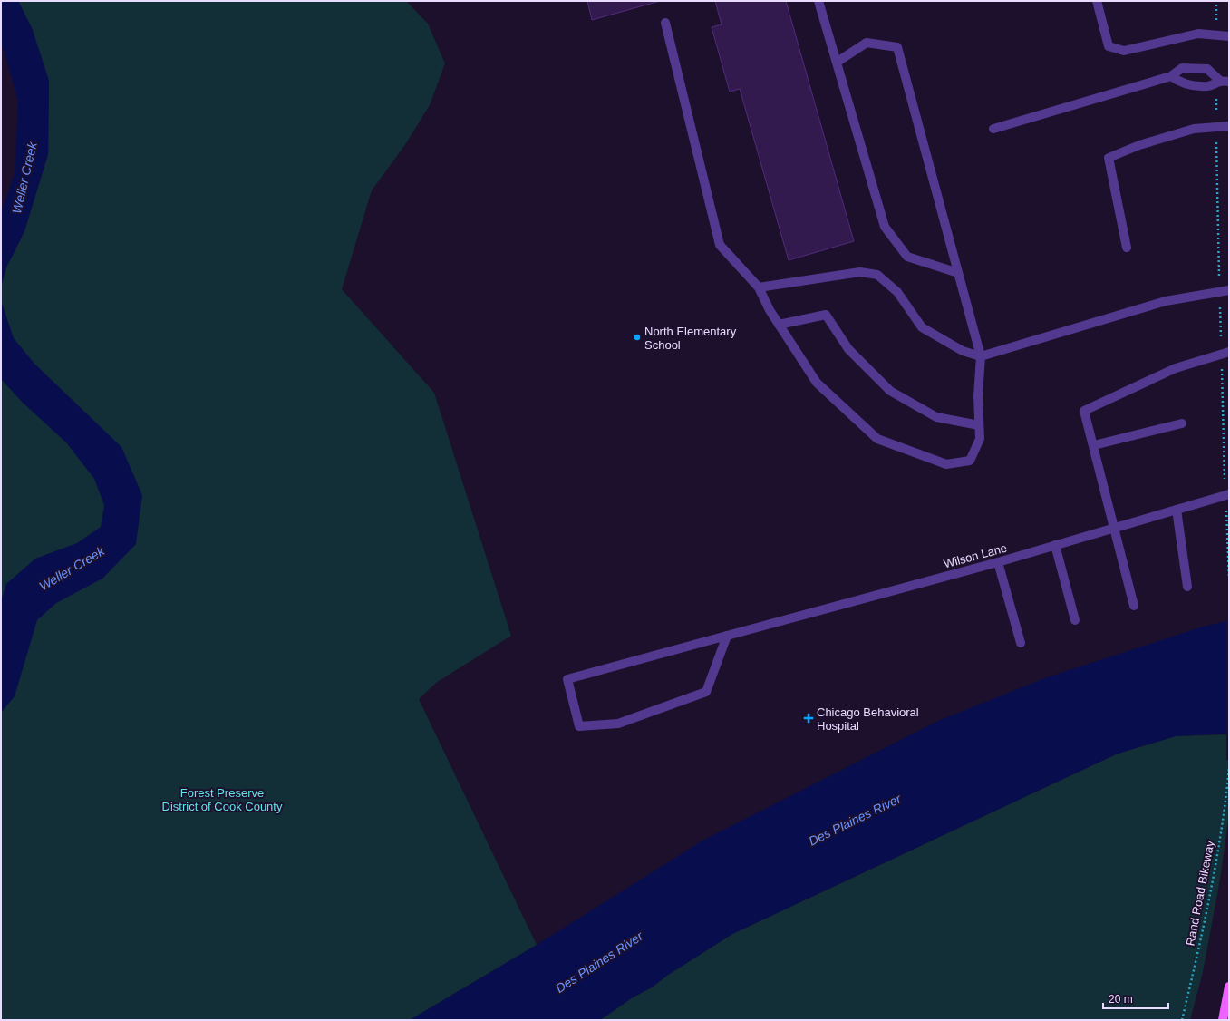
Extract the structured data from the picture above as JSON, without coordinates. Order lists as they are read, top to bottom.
{
  "streets": {
    "street": ["Wilson Lane"],
    "path": ["Rand Road Bikeway"]
  },
  "water": ["Weller Creek", "Des Plaines River"],
  "parks": ["Forest Preserve District of Cook County"],
  "places": {
    "other": ["North Elementary School"],
    "health": ["Chicago Behavioral Hospital"]
  },
  "scale_bar": "20 m"
}
